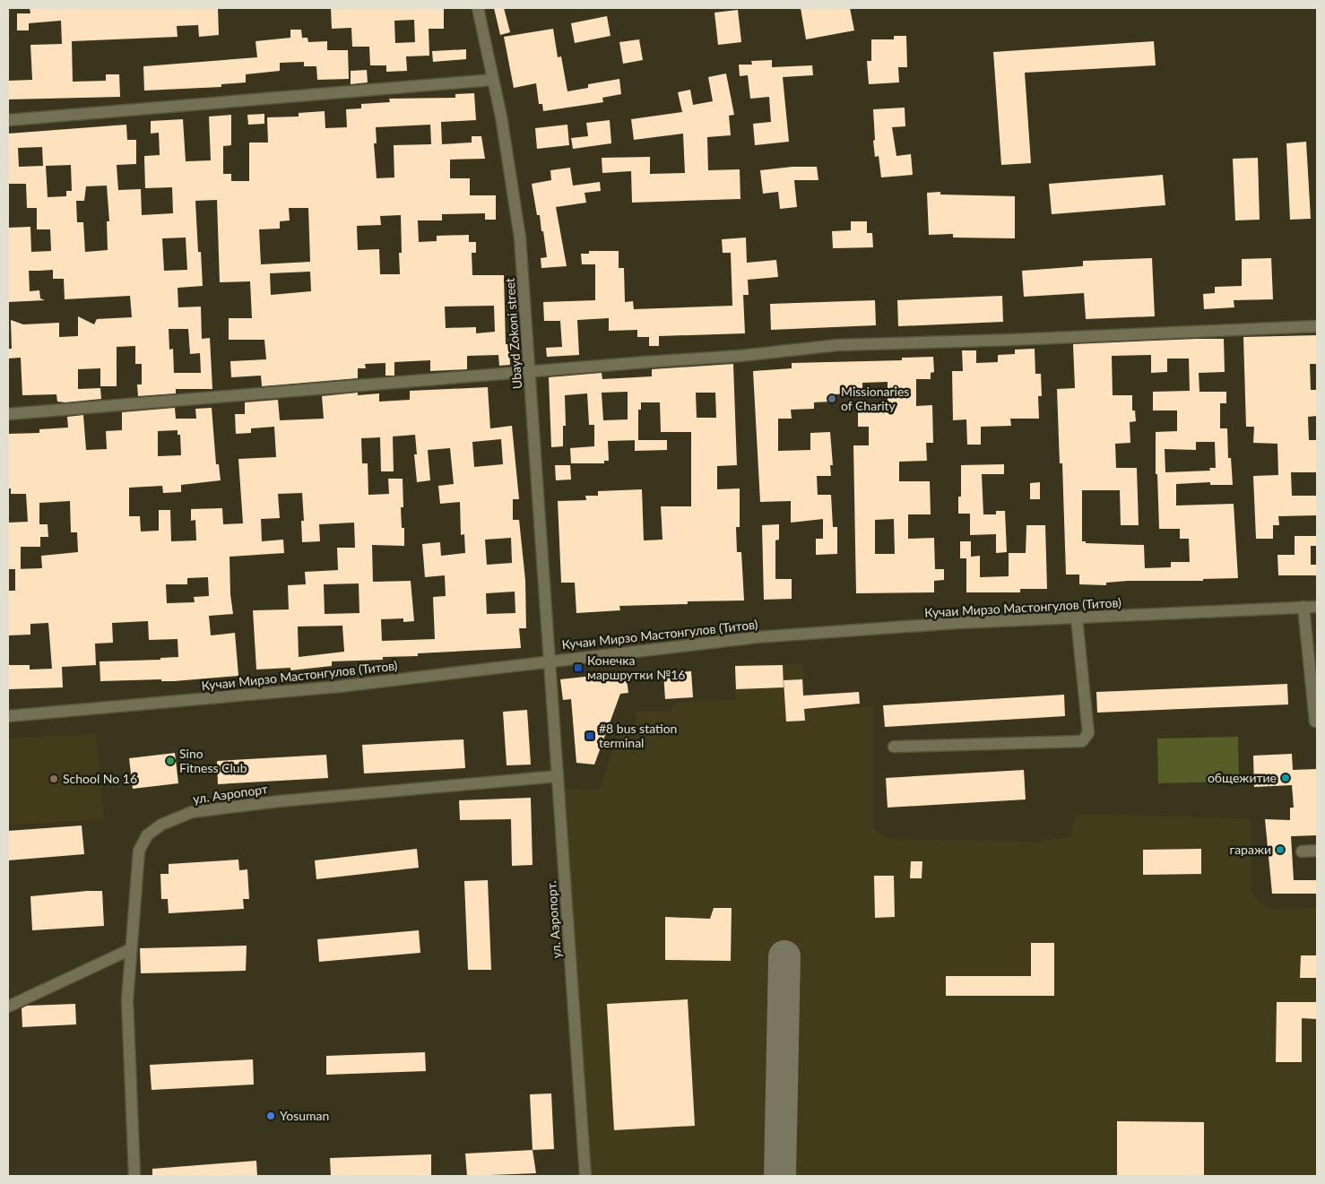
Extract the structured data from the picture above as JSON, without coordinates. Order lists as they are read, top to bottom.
{
  "streets": {
    "street": [
      "Ubayd Zokoni street",
      "Кучаи Мирзо Мастонгулов (Титов)",
      "ул. Аэропорт",
      "ул. Аэропорт."
    ]
  },
  "crossings": [
    ["Ubayd Zokoni street", "Кучаи Мирзо Мастонгулов (Титов)"],
    ["Ubayd Zokoni street", "ул. Аэропорт."],
    ["Кучаи Мирзо Мастонгулов (Титов)", "ул. Аэропорт."],
    ["ул. Аэропорт", "ул. Аэропорт."]
  ],
  "places": {
    "other": [
      "Missionaries of Charity",
      "Sino Fitness Club",
      "общежитие",
      "School No 16",
      "гаражи",
      "Yosuman"
    ],
    "transit": ["Конечка маршрутки №16", "#8 bus station terminal"]
  }
}
